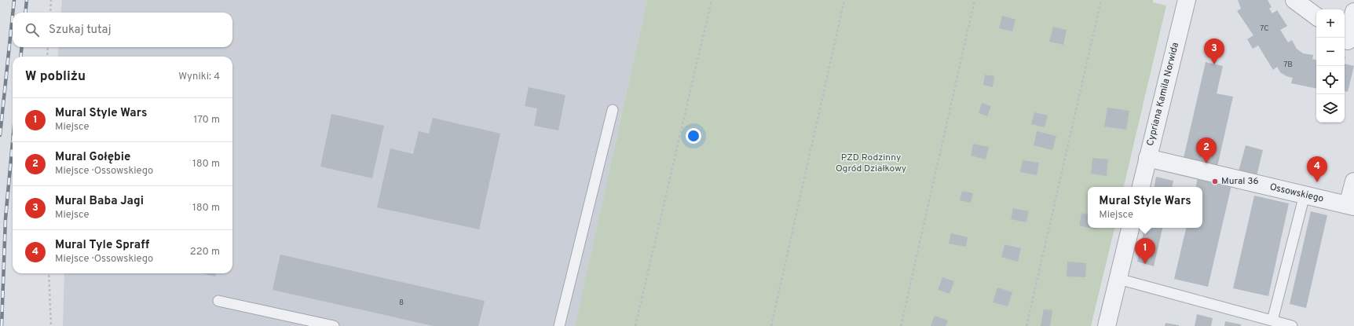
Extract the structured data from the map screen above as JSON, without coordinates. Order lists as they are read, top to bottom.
{
  "streets": {
    "street": ["Cypriana Kamila Norwida", "Ossowskiego"]
  },
  "crossings": [
    ["Cypriana Kamila Norwida", "Ossowskiego"]
  ],
  "parks": ["PZD Rodzinny Ogród Działkowy"],
  "places": ["Mural 36"],
  "house_numbers": ["7C", "7B", "8"],
  "page": {
    "map_buttons": ["+", "−"],
    "search": "Szukaj tutaj",
    "pins": [
      "3",
      "2",
      "4",
      "1"
    ],
    "heading": ["W pobliżu", "Wyniki: 4"],
    "list": [
      {
        "mark": "1",
        "name": "Mural Style Wars",
        "note": "Miejsce",
        "value": "170 m"
      },
      {
        "mark": "2",
        "name": "Mural Gołębie",
        "note": "Miejsce · Ossowskiego",
        "value": "180 m"
      },
      {
        "mark": "3",
        "name": "Mural Baba Jagi",
        "note": "Miejsce",
        "value": "180 m"
      },
      {
        "mark": "4",
        "name": "Mural Tyle Spraff",
        "note": "Miejsce · Ossowskiego",
        "value": "220 m"
      }
    ],
    "popup": ["Mural Style Wars", "Miejsce"]
  }
}
